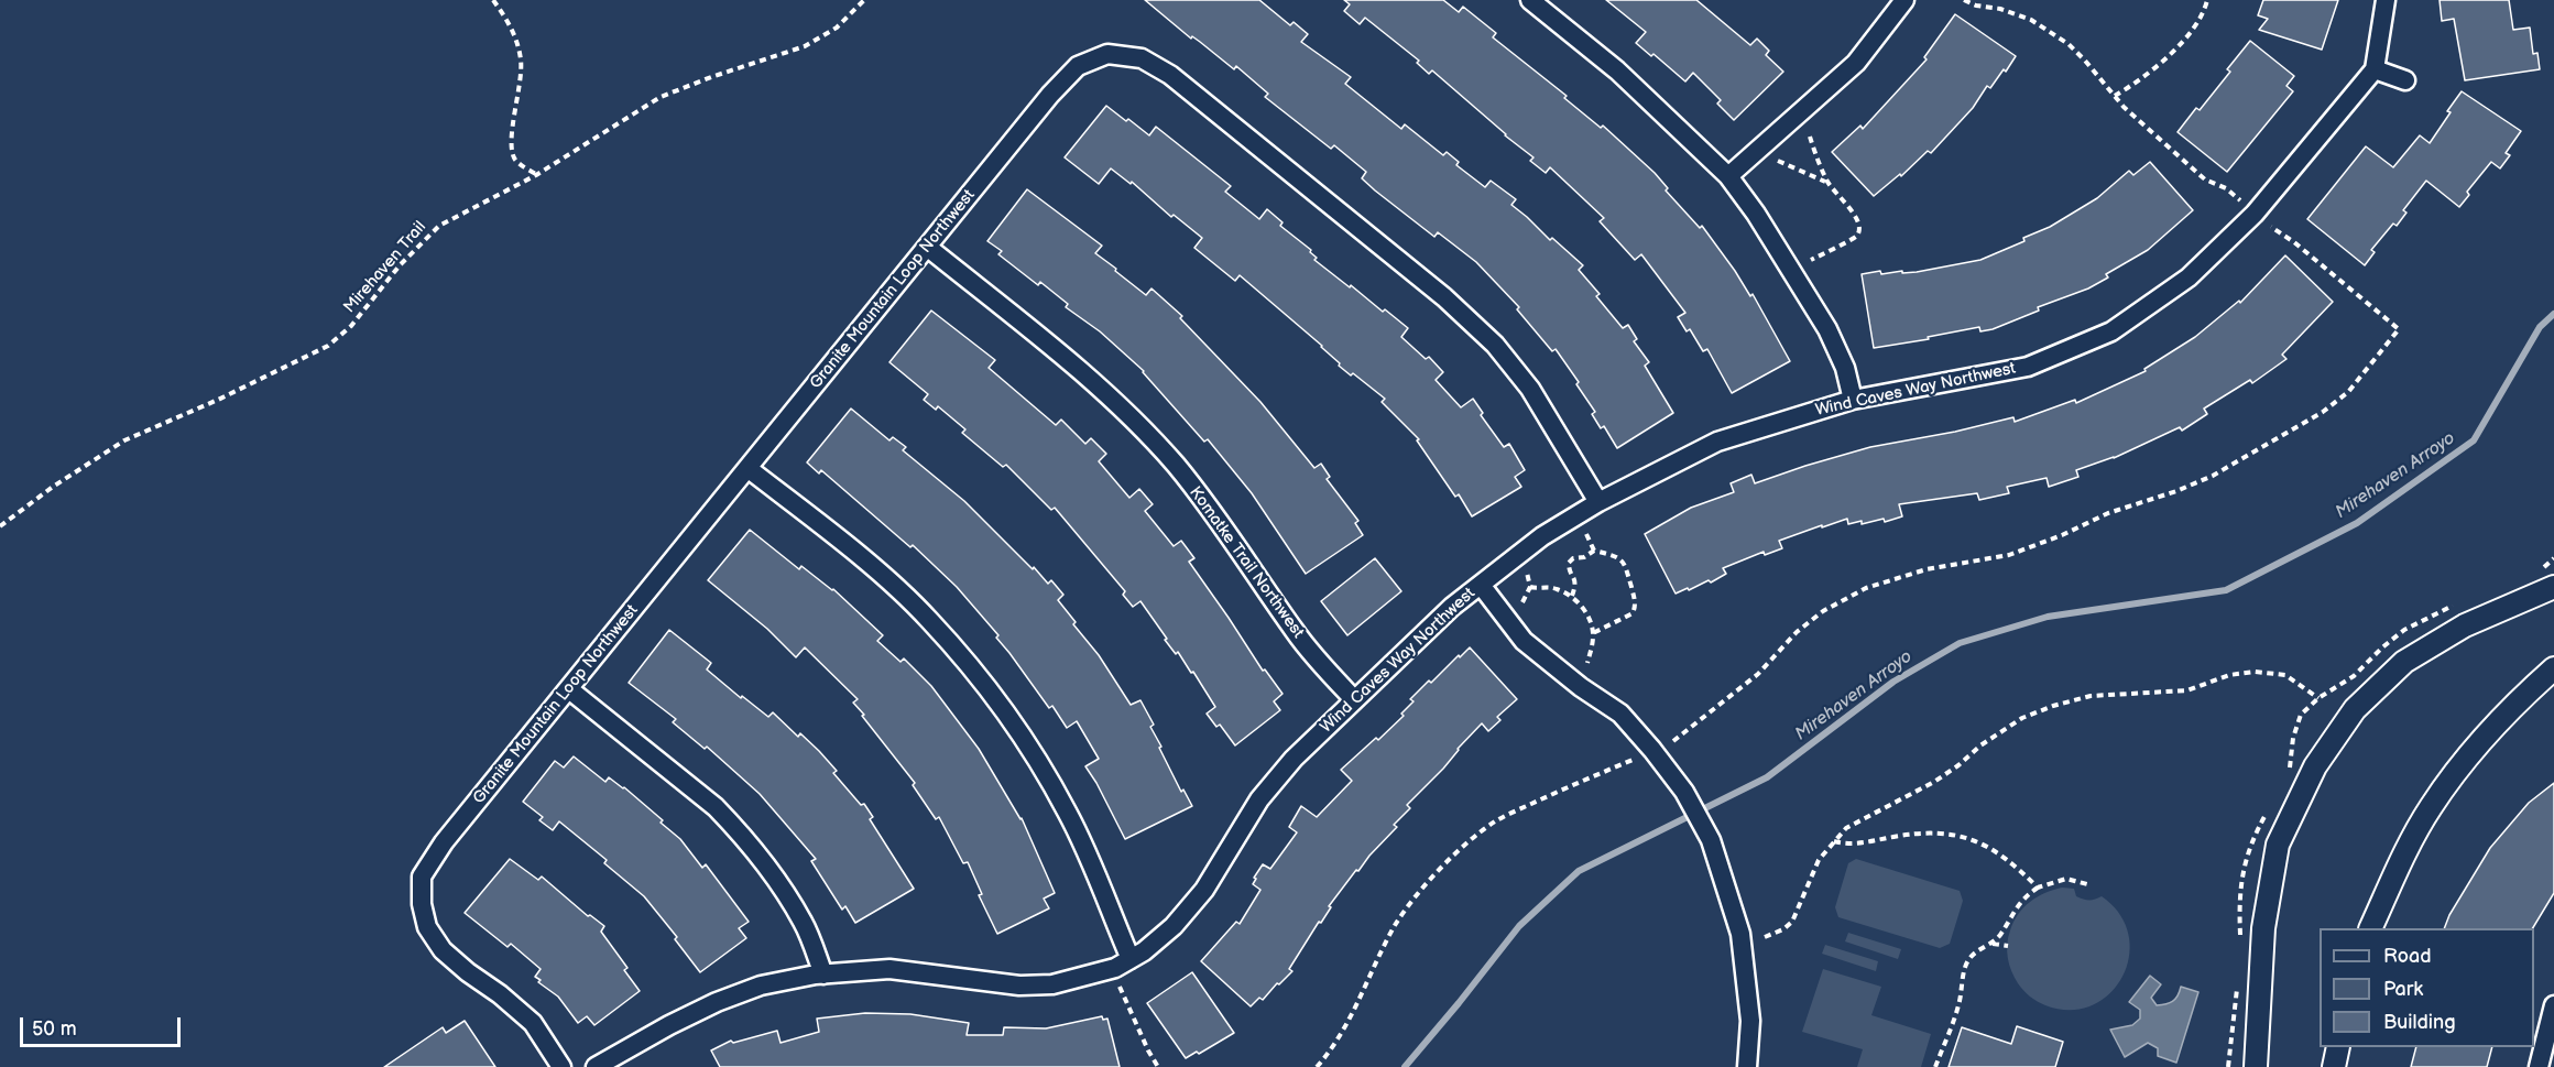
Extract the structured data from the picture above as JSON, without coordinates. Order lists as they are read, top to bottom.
{
  "streets": {
    "street": ["Granite Mountain Loop Northwest", "Wind Caves Way Northwest", "Komatke Trail Northwest"],
    "path": ["Mirehaven Trail"]
  },
  "crossings": [
    ["Granite Mountain Loop Northwest", "Wind Caves Way Northwest"],
    ["Granite Mountain Loop Northwest", "Komatke Trail Northwest"],
    ["Wind Caves Way Northwest", "Komatke Trail Northwest"]
  ],
  "water": ["Mirehaven Arroyo"],
  "legend": ["Road", "Park", "Building"],
  "scale_bar": "50 m"
}
